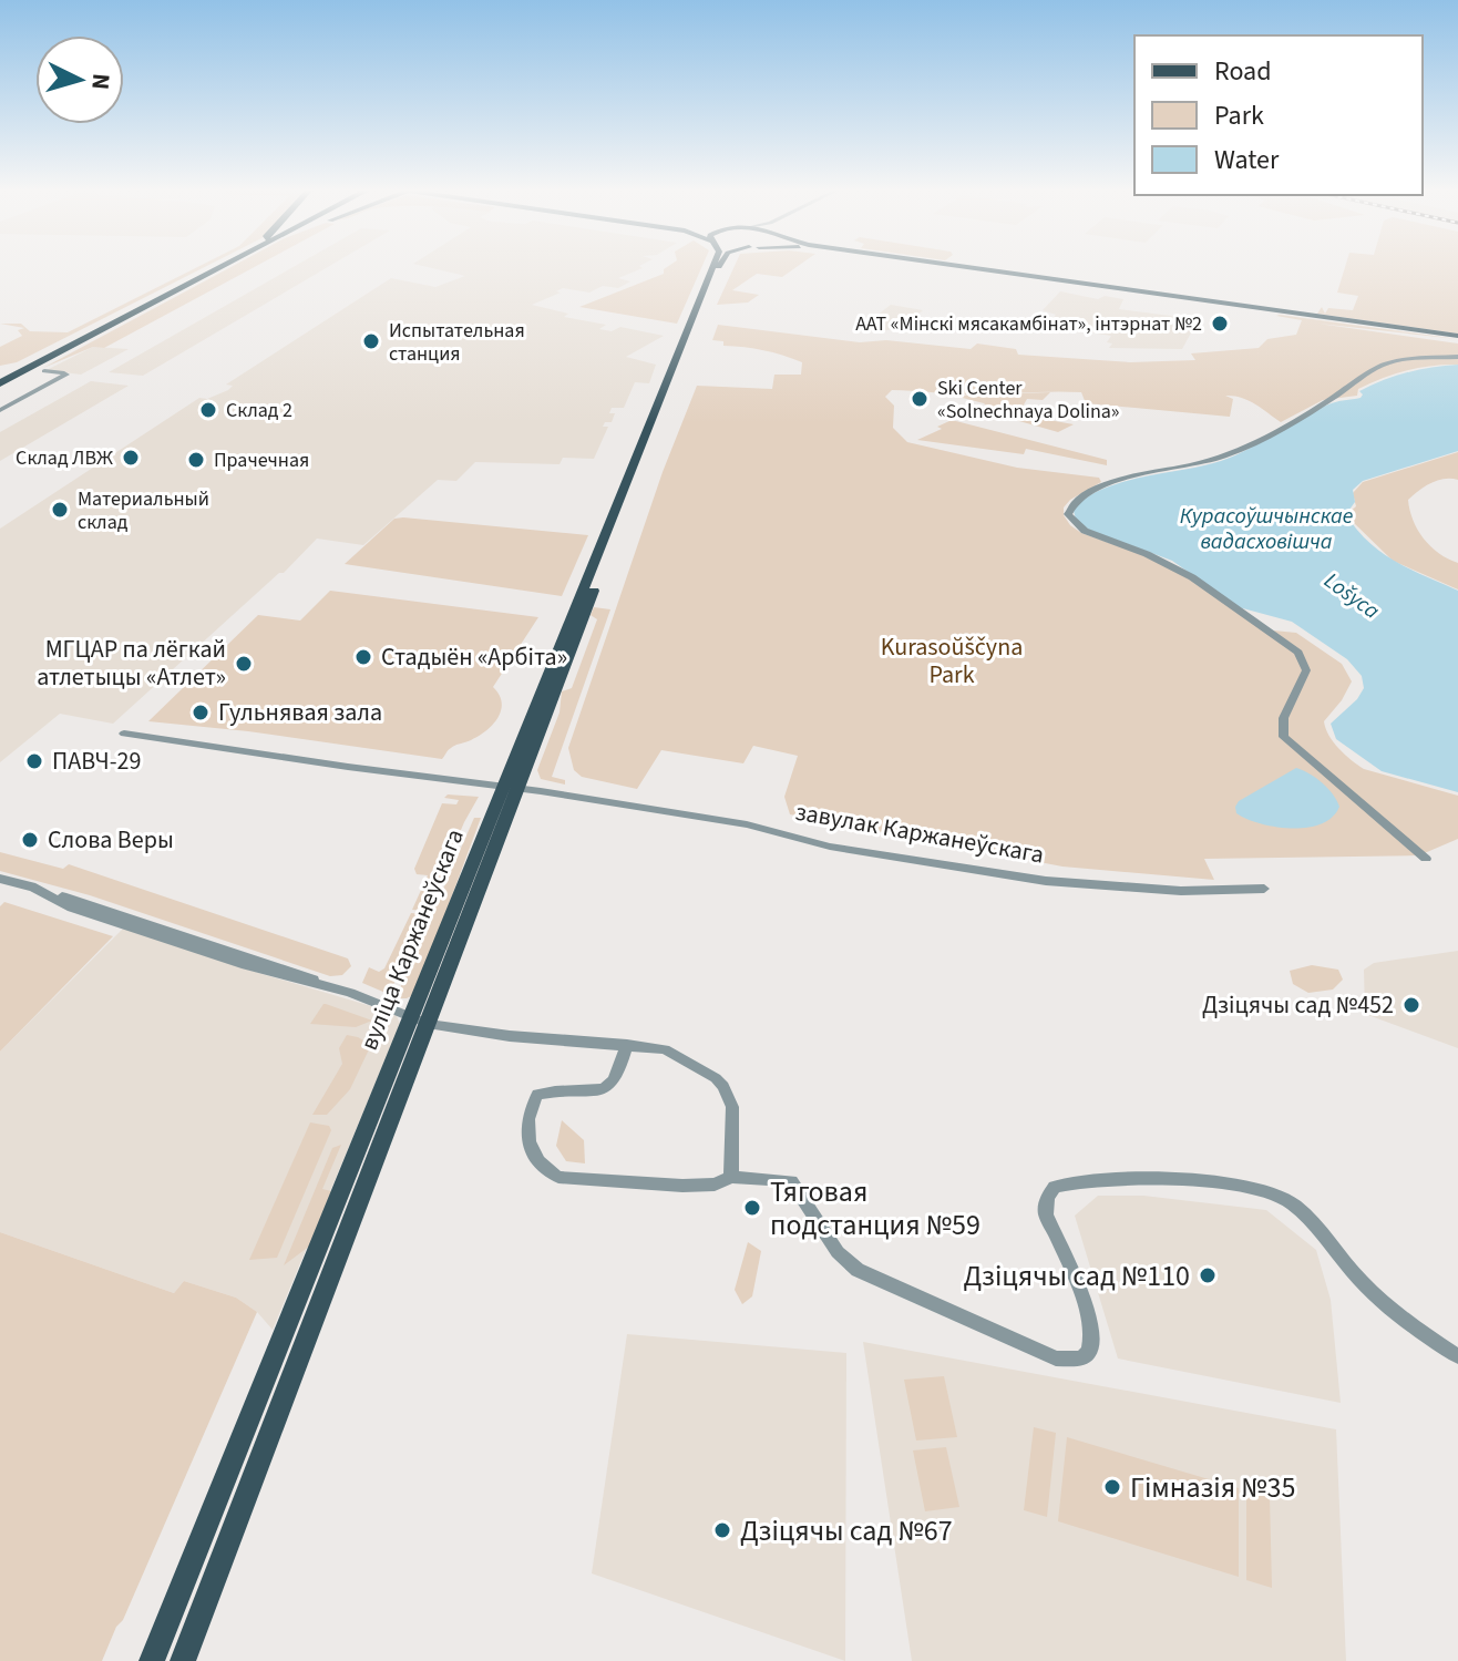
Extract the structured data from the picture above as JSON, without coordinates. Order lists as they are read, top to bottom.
{
  "streets": {
    "main road": ["вуліца Каржанеўскага"],
    "street": ["завулак Каржанеўскага"]
  },
  "crossings": [
    ["завулак Каржанеўскага", "вуліца Каржанеўскага"]
  ],
  "water": ["Курасоўшчынскае вадасховішча", "Lošyca"],
  "parks": ["Kurasoŭščyna Park"],
  "places": [
    "ААТ «Мінскі мясакамбінат», інтэрнат №2",
    "Испытательная станция",
    "Ski Center «Solnechnaya Dolina»",
    "Склад 2",
    "Склад ЛВЖ",
    "Прачечная",
    "Материальный склад",
    "Стадыён «Арбіта»",
    "МГЦАР па лёгкай атлетыцы «Атлет»",
    "Гульнявая зала",
    "ПАВЧ-29",
    "Слова Веры",
    "Дзіцячы сад №452",
    "Тяговая подстанция №59",
    "Дзіцячы сад №110",
    "Гімназія №35",
    "Дзіцячы сад №67"
  ],
  "legend": ["Road", "Park", "Water"],
  "north": "right"
}
